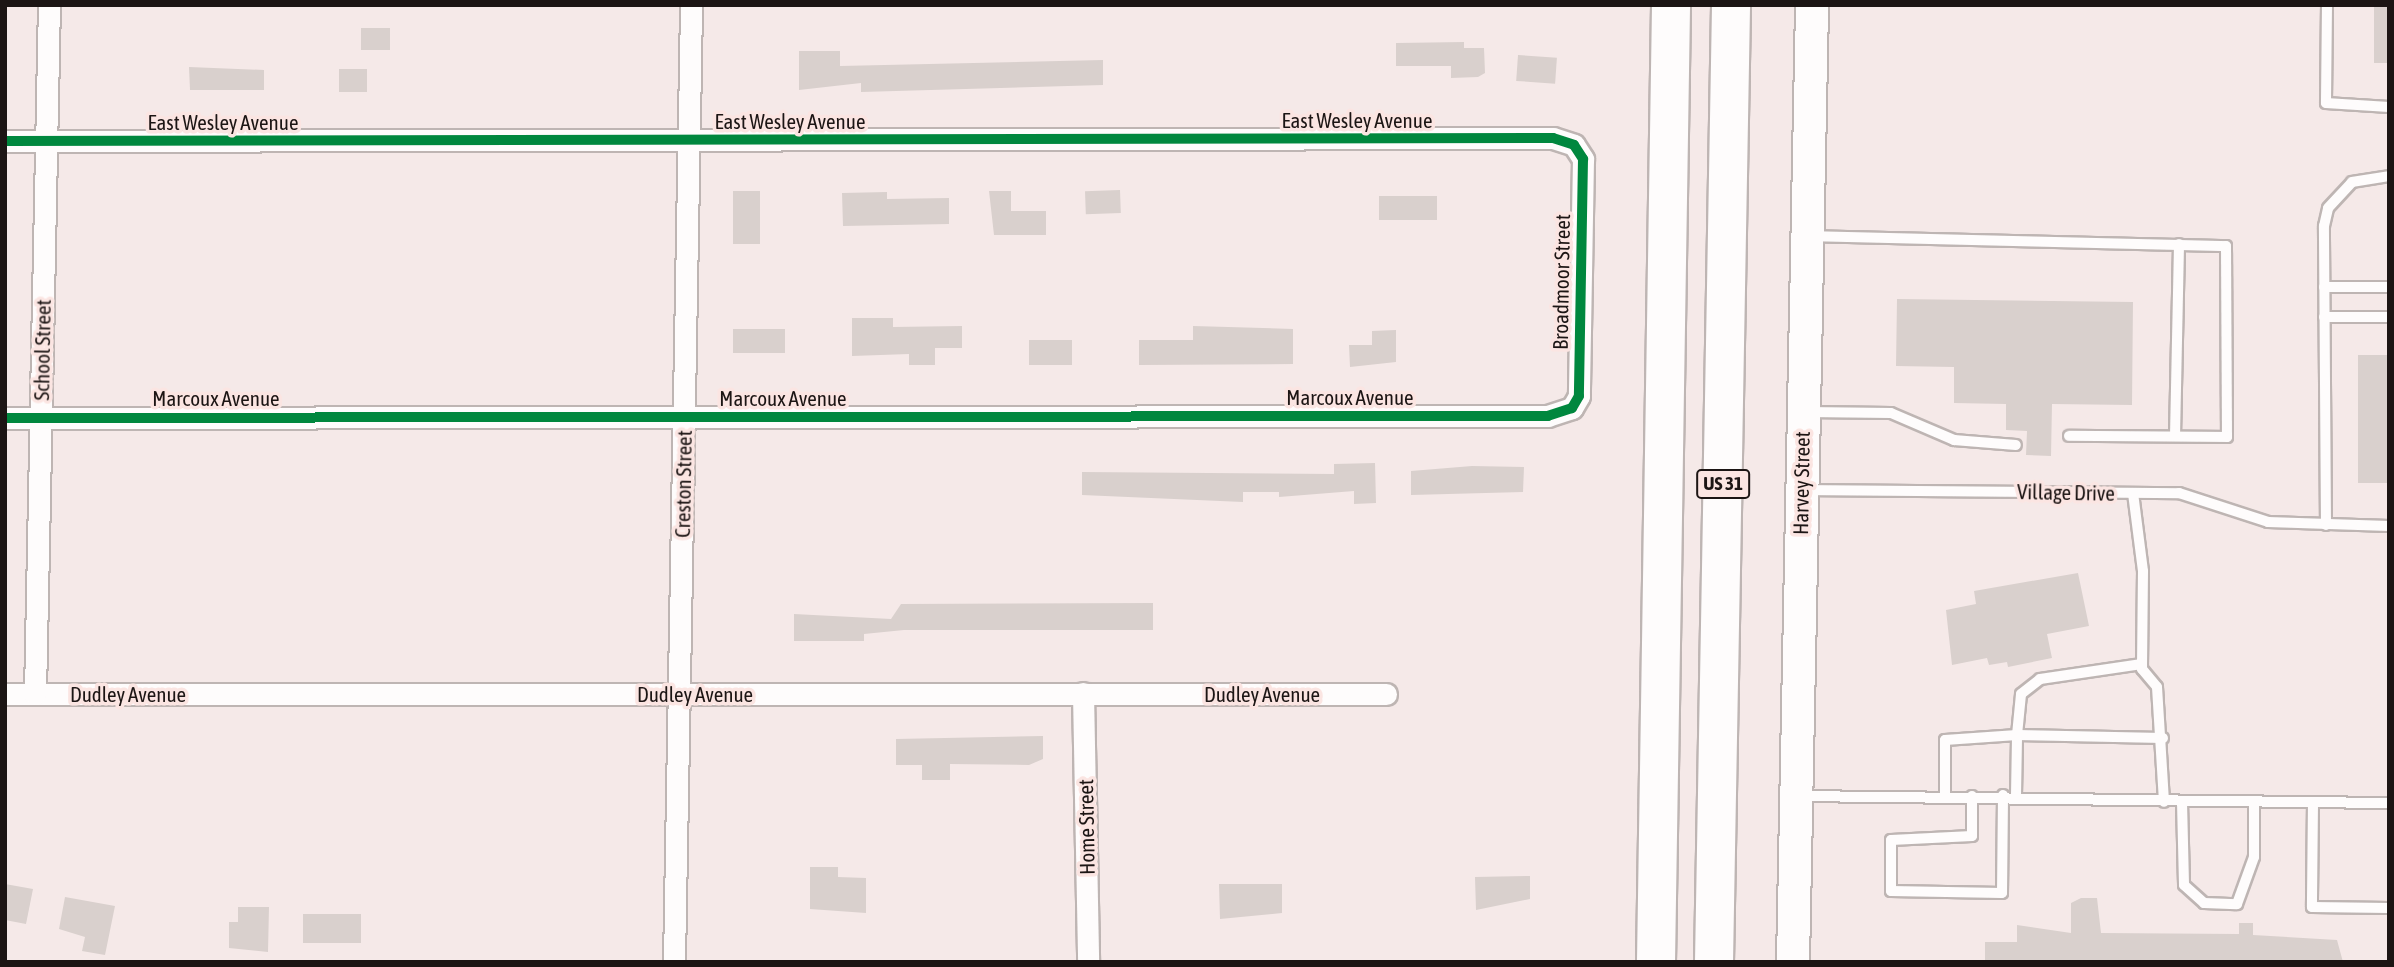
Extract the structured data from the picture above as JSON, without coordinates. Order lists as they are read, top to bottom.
{
  "streets": {
    "highway": ["US 31"],
    "street": [
      "East Wesley Avenue",
      "Broadmoor Street",
      "School Street",
      "Marcoux Avenue",
      "Harvey Street",
      "Creston Street",
      "Dudley Avenue",
      "Home Street"
    ],
    "lane": ["Village Drive"]
  },
  "crossings": [
    ["East Wesley Avenue", "Broadmoor Street"],
    ["East Wesley Avenue", "School Street"],
    ["East Wesley Avenue", "Creston Street"],
    ["Broadmoor Street", "Marcoux Avenue"],
    ["School Street", "Marcoux Avenue"],
    ["School Street", "Dudley Avenue"],
    ["Marcoux Avenue", "Creston Street"],
    ["Harvey Street", "Village Drive"],
    ["Creston Street", "Dudley Avenue"],
    ["Dudley Avenue", "Home Street"]
  ]
}
